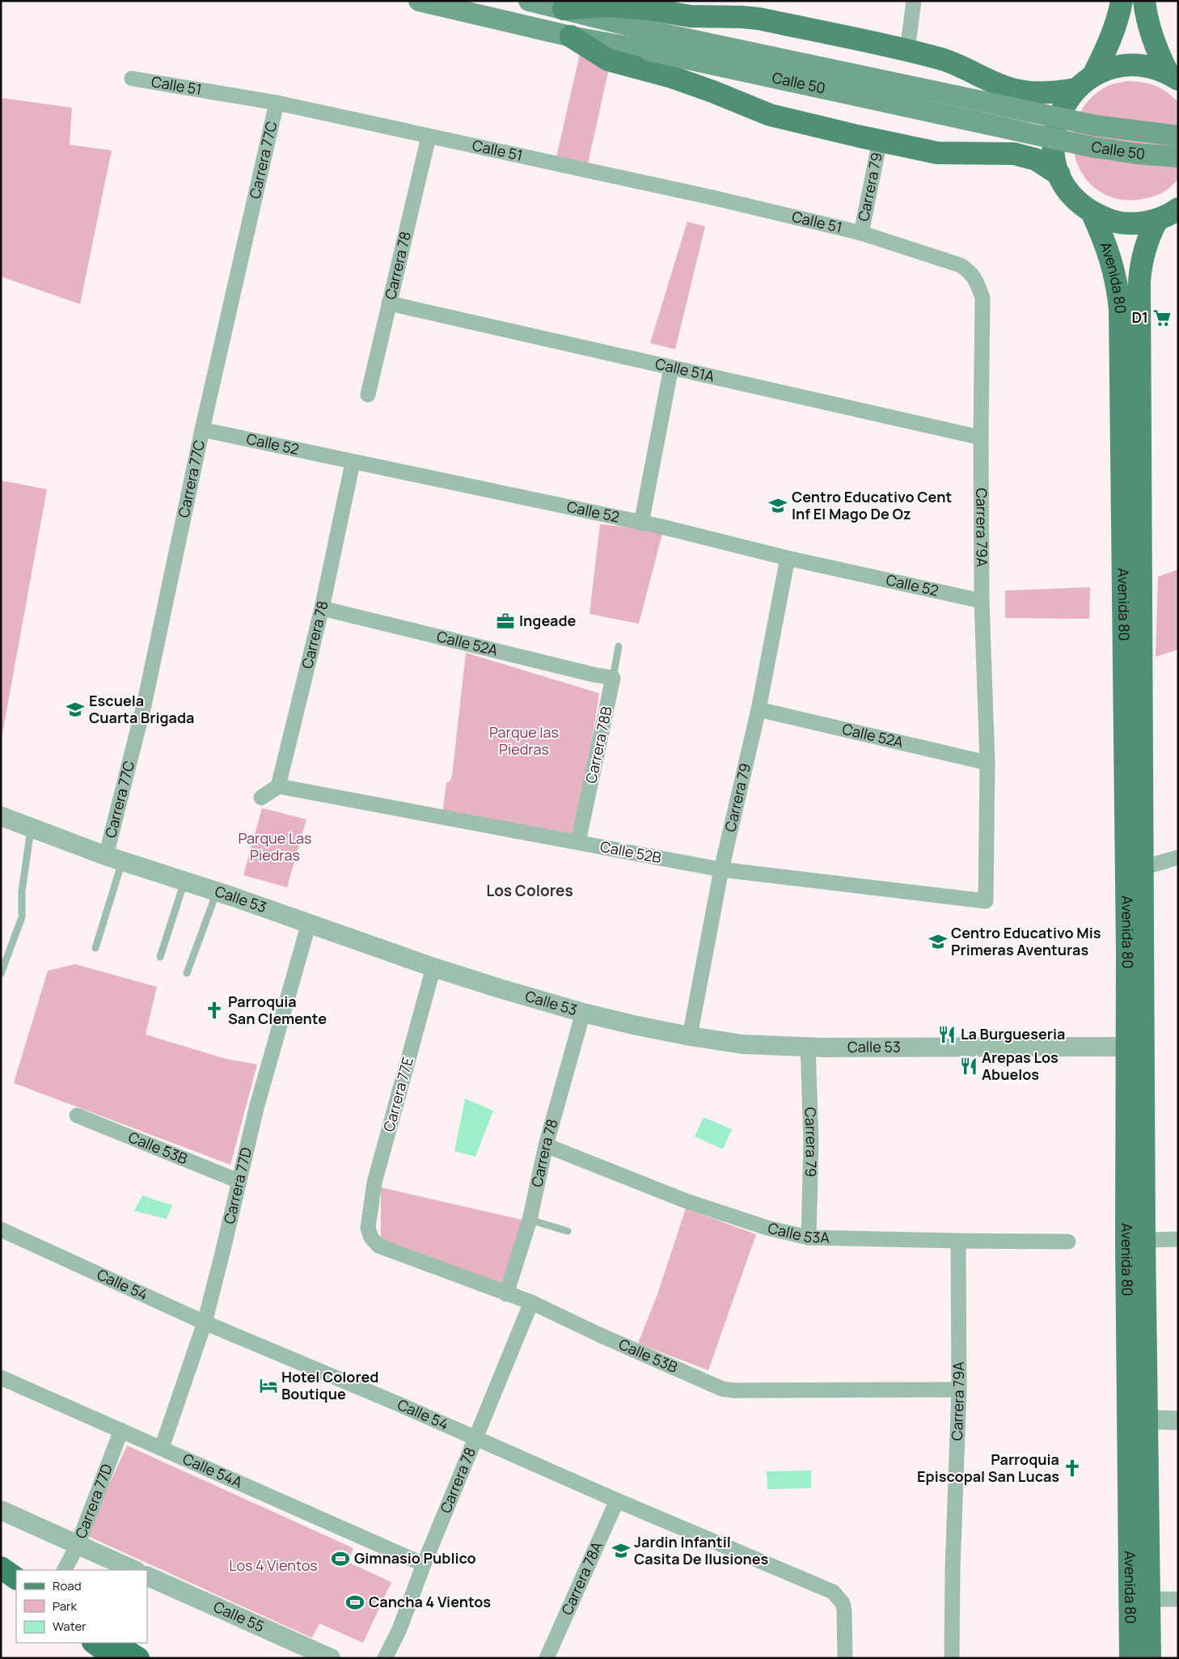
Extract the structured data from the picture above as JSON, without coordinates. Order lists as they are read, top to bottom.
{
  "streets": {
    "main road": ["Calle 50", "Avenida 80"],
    "street": [
      "Calle 51",
      "Carrera 77C",
      "Carrera 79",
      "Carrera 78",
      "Calle 51A",
      "Calle 52",
      "Carrera 79A",
      "Calle 52A",
      "Carrera 78B",
      "Calle 52B",
      "Calle 53",
      "Carrera 77E",
      "Calle 53B",
      "Carrera 77D",
      "Calle 53A",
      "Calle 54",
      "Calle 54A",
      "Carrera 78A",
      "Calle 55"
    ]
  },
  "crossings": [
    ["Calle 51", "Carrera 77C"],
    ["Calle 51", "Carrera 79"],
    ["Calle 51", "Carrera 78"],
    ["Calle 51", "Carrera 79A"],
    ["Carrera 77C", "Calle 52"],
    ["Carrera 77C", "Calle 53"],
    ["Carrera 79", "Calle 52"],
    ["Carrera 79", "Carrera 79A"],
    ["Carrera 79", "Calle 52A"],
    ["Carrera 79", "Calle 52B"],
    ["Carrera 79", "Calle 53"],
    ["Carrera 79", "Calle 53A"],
    ["Carrera 78", "Calle 51A"],
    ["Carrera 78", "Calle 52"],
    ["Carrera 78", "Calle 52A"],
    ["Carrera 78", "Calle 52B"],
    ["Carrera 78", "Calle 53"],
    ["Carrera 78", "Calle 53B"],
    ["Carrera 78", "Calle 53A"],
    ["Carrera 78", "Calle 54"],
    ["Carrera 78", "Calle 54A"],
    ["Avenida 80", "Calle 53"],
    ["Calle 51A", "Carrera 79A"],
    ["Calle 52", "Carrera 79A"],
    ["Carrera 79A", "Calle 52A"],
    ["Carrera 79A", "Calle 52B"],
    ["Carrera 79A", "Calle 53B"],
    ["Carrera 79A", "Calle 53A"],
    ["Calle 52A", "Carrera 78B"],
    ["Carrera 78B", "Calle 52B"],
    ["Calle 53", "Carrera 77E"],
    ["Calle 53", "Carrera 77D"],
    ["Carrera 77E", "Calle 53B"],
    ["Calle 53B", "Carrera 77D"],
    ["Carrera 77D", "Calle 54"],
    ["Carrera 77D", "Calle 54A"],
    ["Calle 54", "Carrera 78A"]
  ],
  "districts": ["Los Colores"],
  "parks": ["Parque las Piedras", "Parque Las Piedras", "Los 4 Vientos"],
  "places": {
    "supermarket": ["D1"],
    "school or university": [
      "Centro Educativo Cent Inf El Mago De Oz",
      "Escuela Cuarta Brigada",
      "Centro Educativo Mis Primeras Aventuras",
      "Jardin Infantil Casita De Ilusiones"
    ],
    "office": ["Ingeade"],
    "church": ["Parroquia San Clemente", "Parroquia Episcopal San Lucas"],
    "restaurant": ["La Burgueseria", "Arepas Los Abuelos"],
    "hotel": ["Hotel Colored Boutique"],
    "sports": ["Gimnasio Publico", "Cancha 4 Vientos"]
  },
  "legend": ["Road", "Park", "Water"]
}
